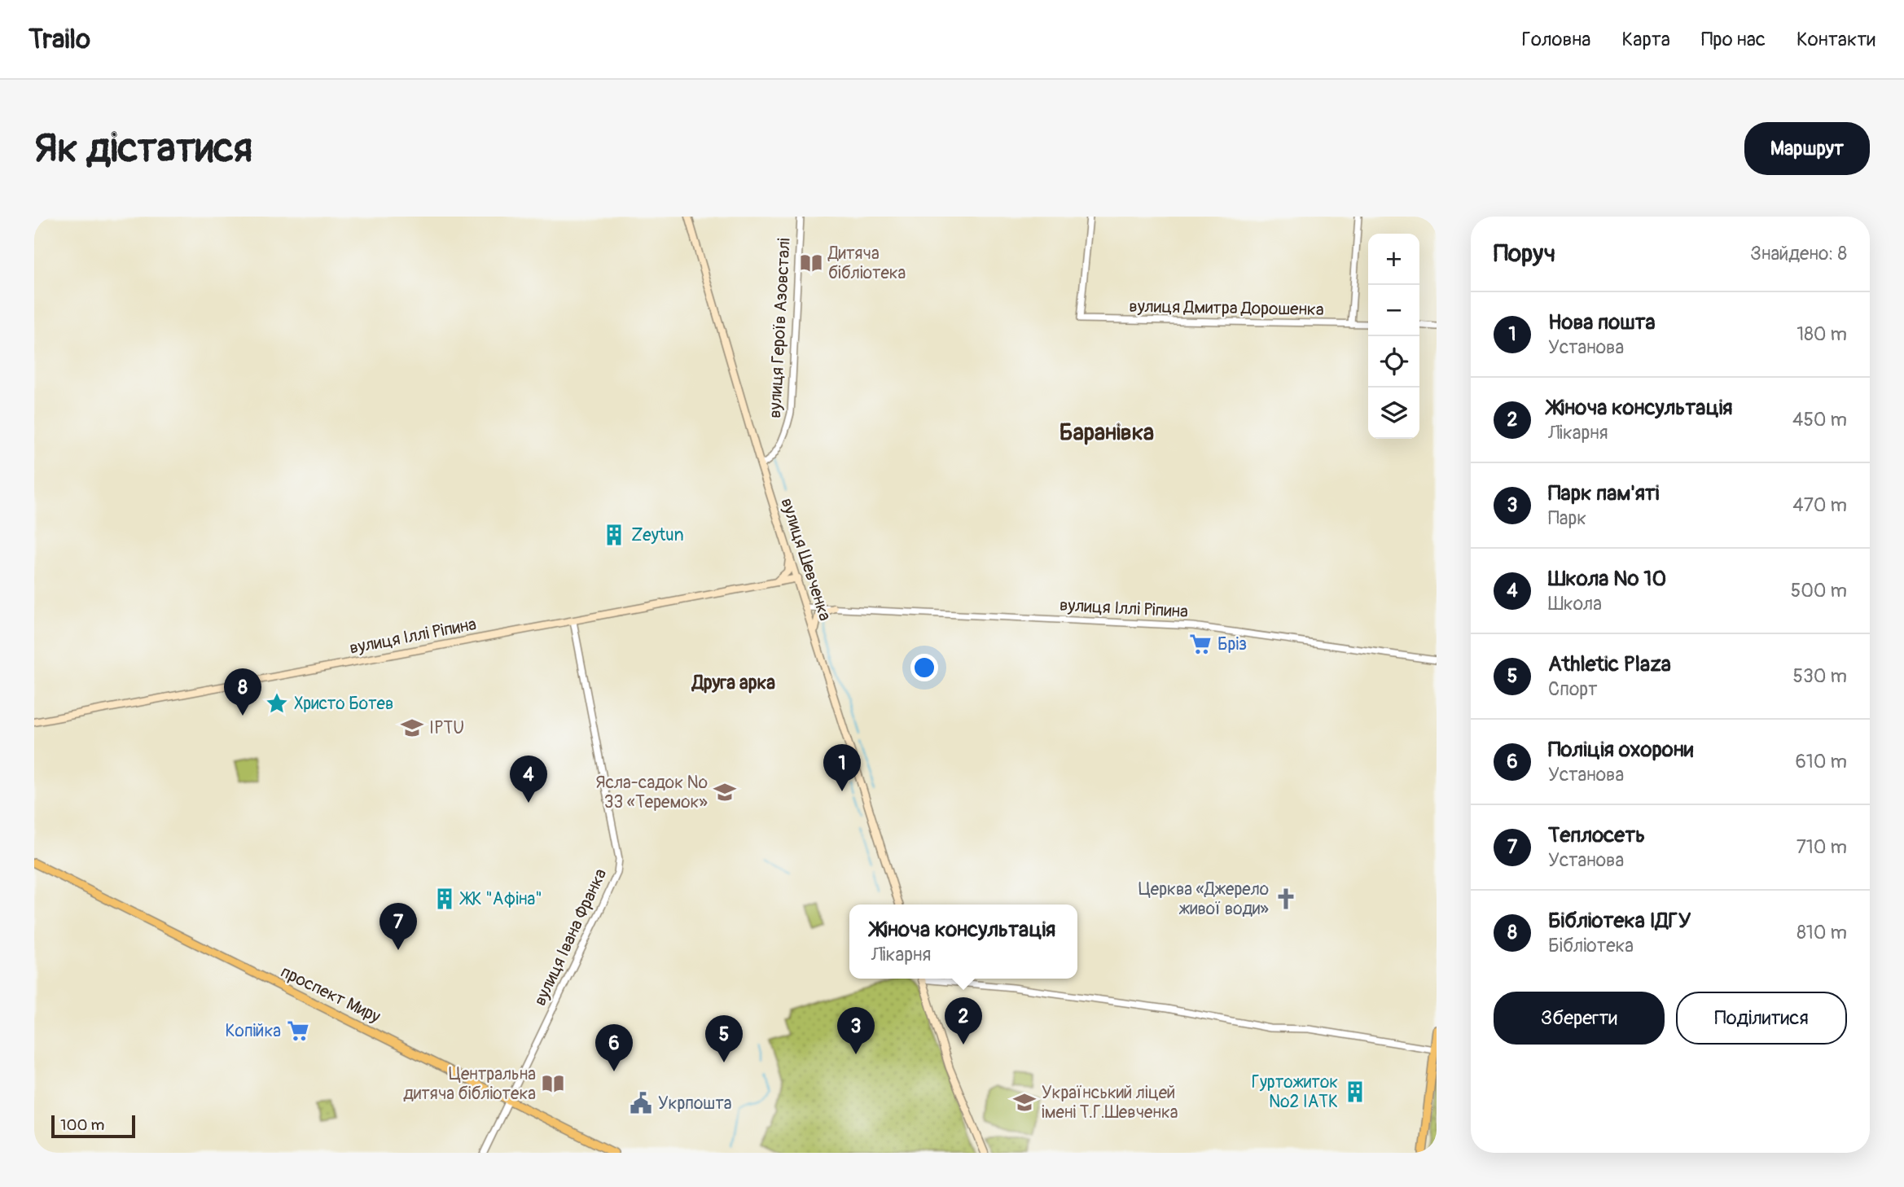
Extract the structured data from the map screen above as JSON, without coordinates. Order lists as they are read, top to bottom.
{
  "streets": {
    "main road": ["вулиця Шевченка", "вулиця Іллі Ріпина", "проспект Миру"],
    "street": ["вулиця Дмитра Дорошенка", "вулиця Героїв Азовсталі", "вулиця Івана Франка"]
  },
  "crossings": [
    ["вулиця Героїв Азовсталі", "вулиця Шевченка"],
    ["вулиця Шевченка", "вулиця Іллі Ріпина"],
    ["вулиця Іллі Ріпина", "вулиця Івана Франка"],
    ["вулиця Івана Франка", "проспект Миру"]
  ],
  "districts": ["Баранівка", "Друга арка"],
  "places": {
    "library": ["Дитяча бібліотека", "Центральна дитяча бібліотека"],
    "building": ["Zeytun", "ЖК \"Афіна\"", "Гуртожиток №2 ІАТК"],
    "supermarket": ["Бріз", "Копійка"],
    "place": ["Христо Ботев"],
    "school or university": ["IPTU", "Ясла-садок № 33 «Теремок»", "Український ліцей імені Т.Г.Шевченка"],
    "church": ["Церква «Джерело живої води»"],
    "public building": ["Укрпошта"]
  },
  "scale_bar": "100 m",
  "page": {
    "header": "Trailo",
    "nav": [
      "Головна",
      "Карта",
      "Про нас",
      "Контакти"
    ],
    "buttons": [
      "Маршрут",
      ["Зберегти", "Поділитися"]
    ],
    "title": "Як дістатися",
    "heading": ["Поруч", "Знайдено: 8"],
    "map_buttons": ["+", "−"],
    "list": [
      {
        "mark": "1",
        "name": "Нова пошта",
        "note": "Установа",
        "value": "180 m"
      },
      {
        "mark": "2",
        "name": "Жіноча консультація",
        "note": "Лікарня",
        "value": "450 m"
      },
      {
        "mark": "3",
        "name": "Парк пам'яті",
        "note": "Парк",
        "value": "470 m"
      },
      {
        "mark": "4",
        "name": "Школа № 10",
        "note": "Школа",
        "value": "500 m"
      },
      {
        "mark": "5",
        "name": "Athletic Plaza",
        "note": "Спорт",
        "value": "530 m"
      },
      {
        "mark": "6",
        "name": "Поліція охорони",
        "note": "Установа",
        "value": "610 m"
      },
      {
        "mark": "7",
        "name": "Теплосеть",
        "note": "Установа",
        "value": "710 m"
      },
      {
        "mark": "8",
        "name": "Бібліотека ІДГУ",
        "note": "Бібліотека",
        "value": "810 m"
      }
    ],
    "pins": [
      "8",
      "1",
      "4",
      "7",
      "2",
      "3",
      "5",
      "6"
    ],
    "popup": ["Жіноча консультація", "Лікарня"],
    "scale": "100 m"
  }
}
